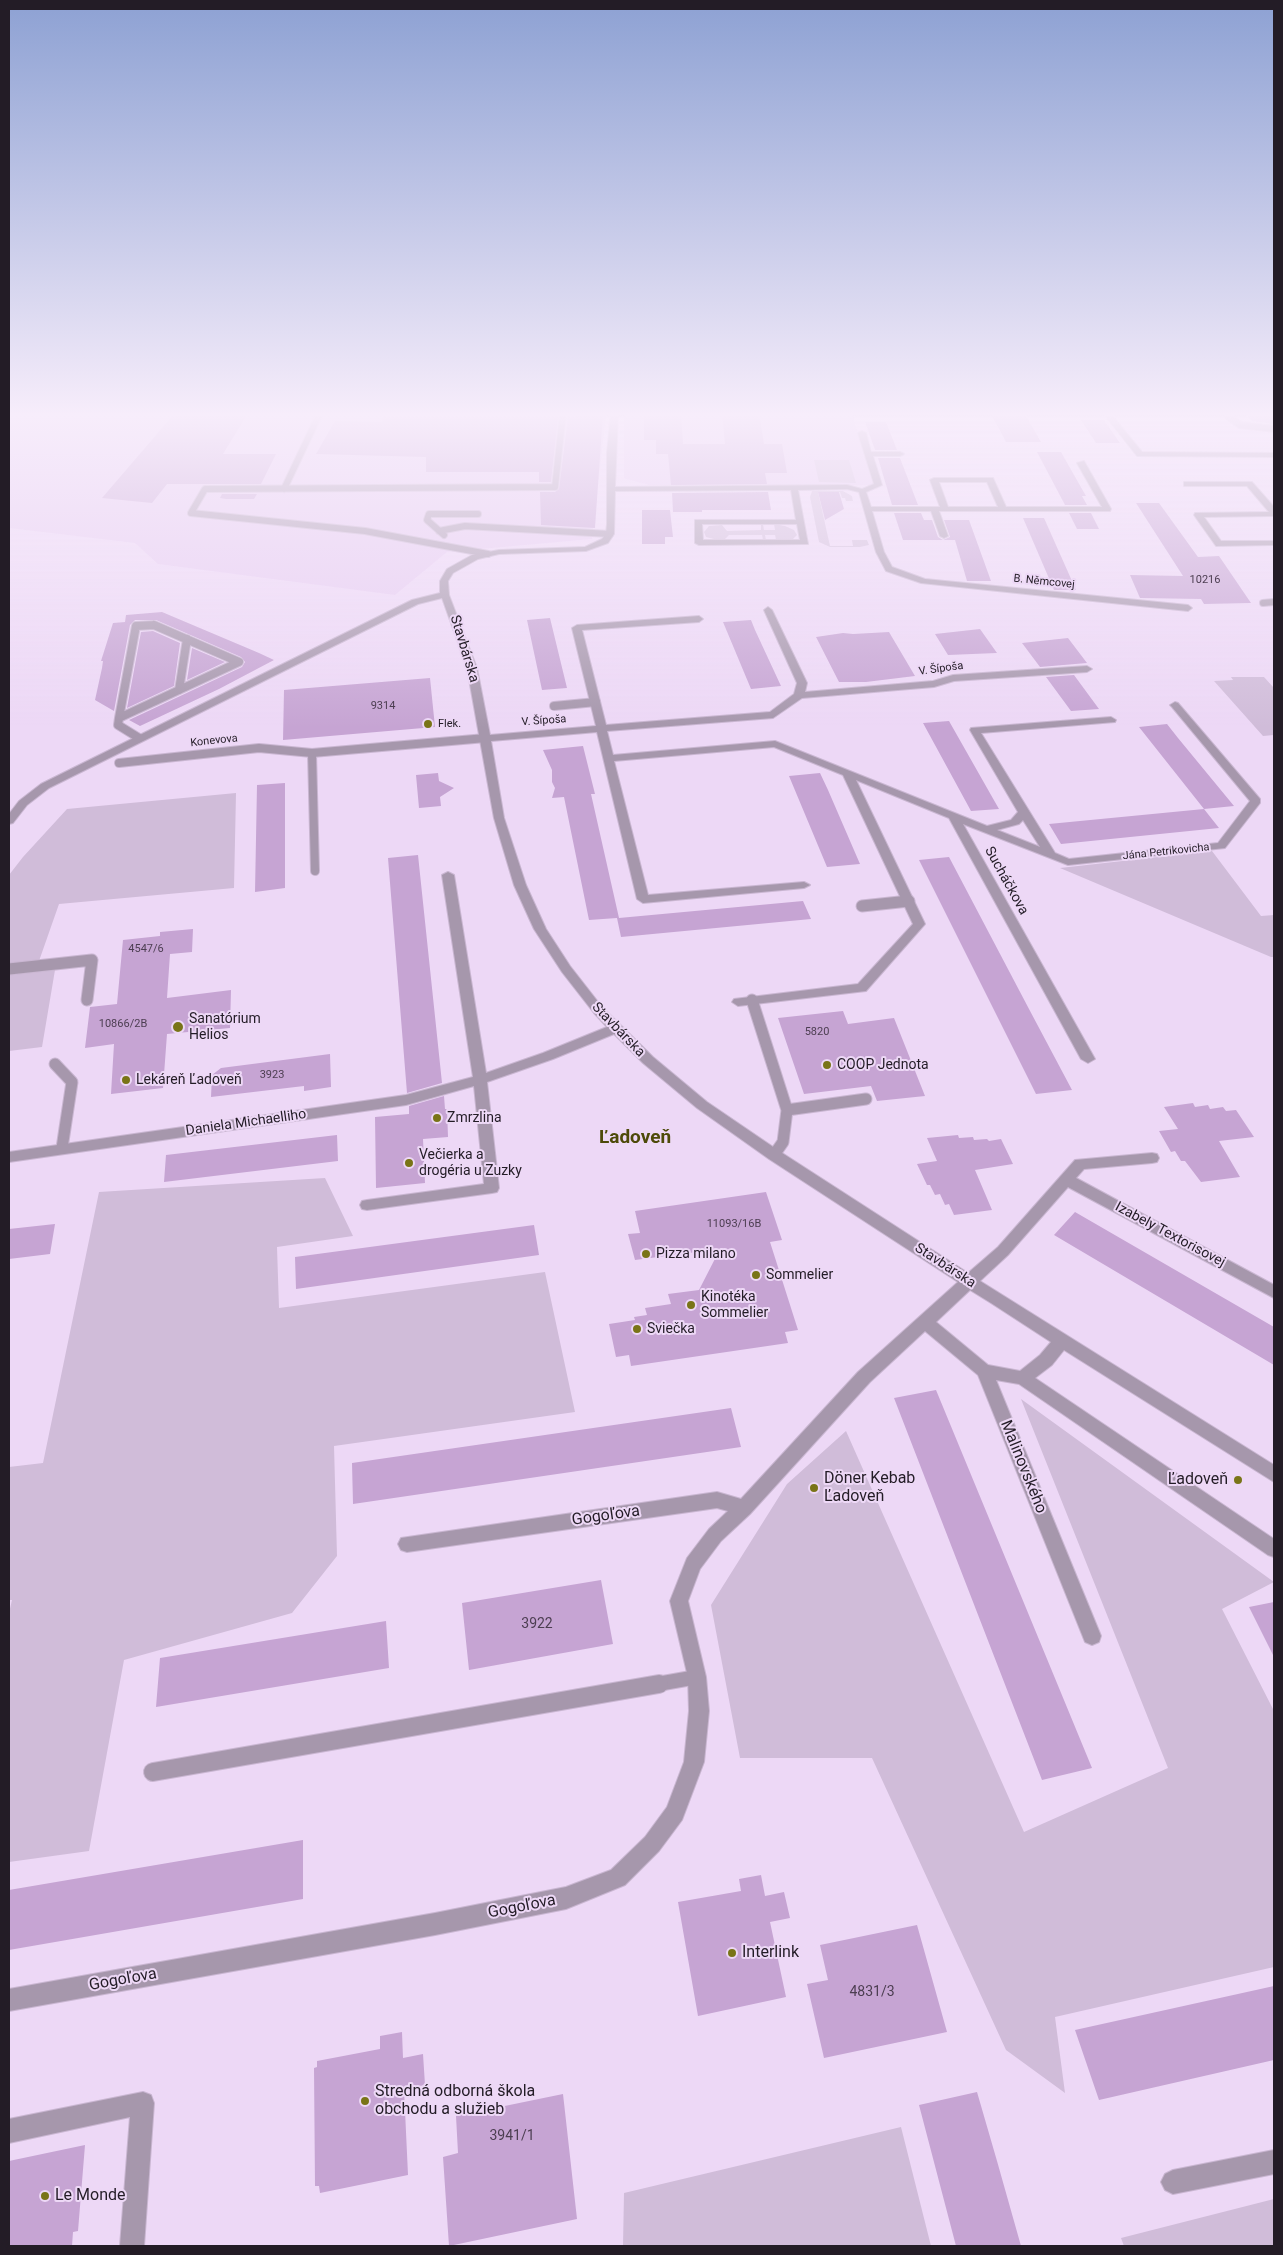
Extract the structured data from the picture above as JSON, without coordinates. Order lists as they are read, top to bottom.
{
  "streets": {
    "street": [
      "B. Němcovej",
      "Stavbárska",
      "V. Šípoša",
      "Jána Petrikovicha",
      "Sucháčkova",
      "Daniela Michaelliho",
      "Izabely Textorisovej",
      "Malinovského",
      "Gogoľova"
    ],
    "lane": ["Konevova"]
  },
  "crossings": [
    ["Stavbárska", "V. Šípoša"],
    ["Stavbárska", "Konevova"],
    ["Stavbárska", "Daniela Michaelliho"],
    ["Stavbárska", "Gogoľova"],
    ["V. Šípoša", "Konevova"],
    ["Jána Petrikovicha", "Sucháčkova"],
    ["Malinovského", "Gogoľova"]
  ],
  "districts": ["Ľadoveň"],
  "places": [
    "Flek.",
    "Sanatórium Helios",
    "COOP Jednota",
    "Lekáreň Ľadoveň",
    "Zmrzlina",
    "Večierka a drogéria u Zuzky",
    "Pizza milano",
    "Sommelier",
    "Kinotéka Sommelier",
    "Sviečka",
    "Ľadoveň",
    "Döner Kebab Ľadoveň",
    "Interlink",
    "Stredná odborná škola obchodu a služieb",
    "Le Monde"
  ],
  "house_numbers": [
    "10216",
    "9314",
    "4547/6",
    "10866/2B",
    "5820",
    "3923",
    "11093/16B",
    "3922",
    "4831/3",
    "3941/1"
  ]
}
